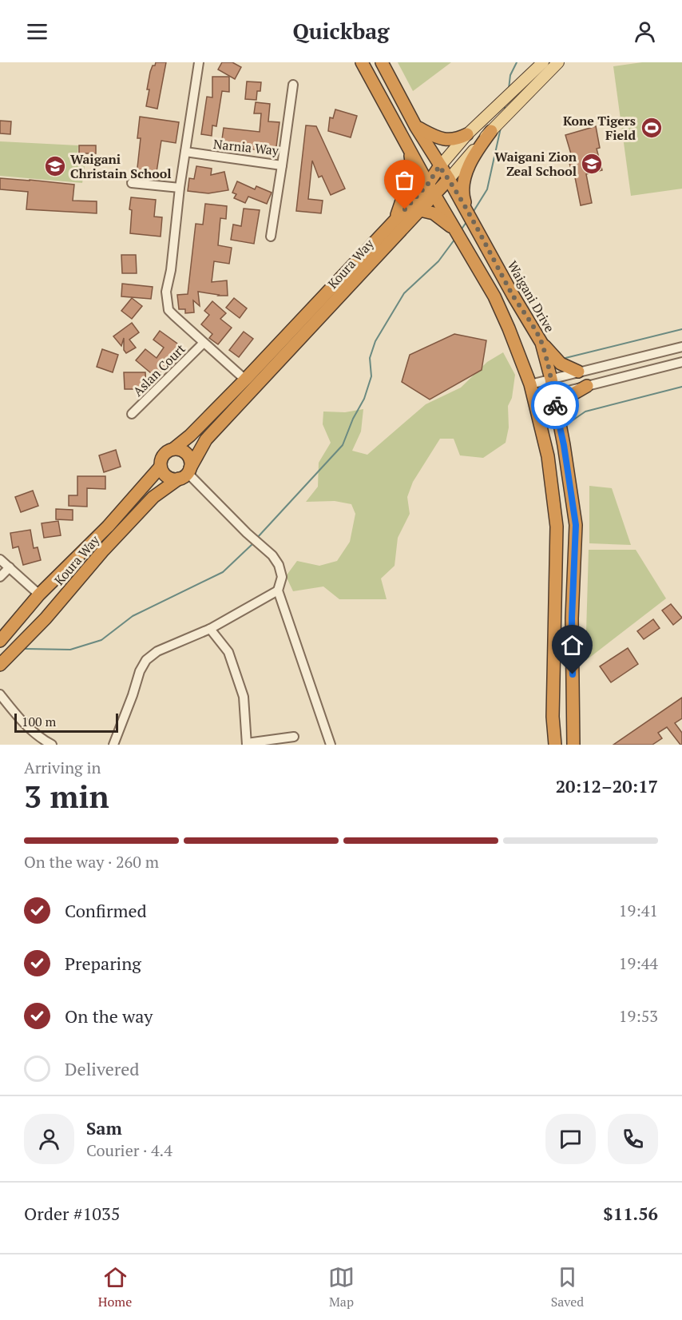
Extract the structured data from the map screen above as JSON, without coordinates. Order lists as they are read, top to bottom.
{
  "streets": {
    "highway": ["Koura Way", "Waigani Drive"],
    "street": ["Narnia Way", "Aslan Court"]
  },
  "crossings": [
    ["Koura Way", "Waigani Drive"]
  ],
  "places": {
    "sports": ["Kone Tigers Field"],
    "school or university": ["Waigani Zion Zeal School", "Waigani Christain School"]
  },
  "scale_bar": "100 m",
  "page": {
    "header": "Quickbag",
    "scale": "100 m",
    "heading": ["3 min", "Arriving in", "20:12–20:17"],
    "panel": [
      "Sam",
      "Courier · 4.4",
      "Order #1035",
      "$11.56"
    ],
    "bar": "On the way · 260 m",
    "list": [
      ["Confirmed", "19:41"],
      ["Preparing", "19:44"],
      ["On the way", "19:53"],
      "Delivered"
    ],
    "tabs": ["Home", "Map", "Saved"]
  }
}
